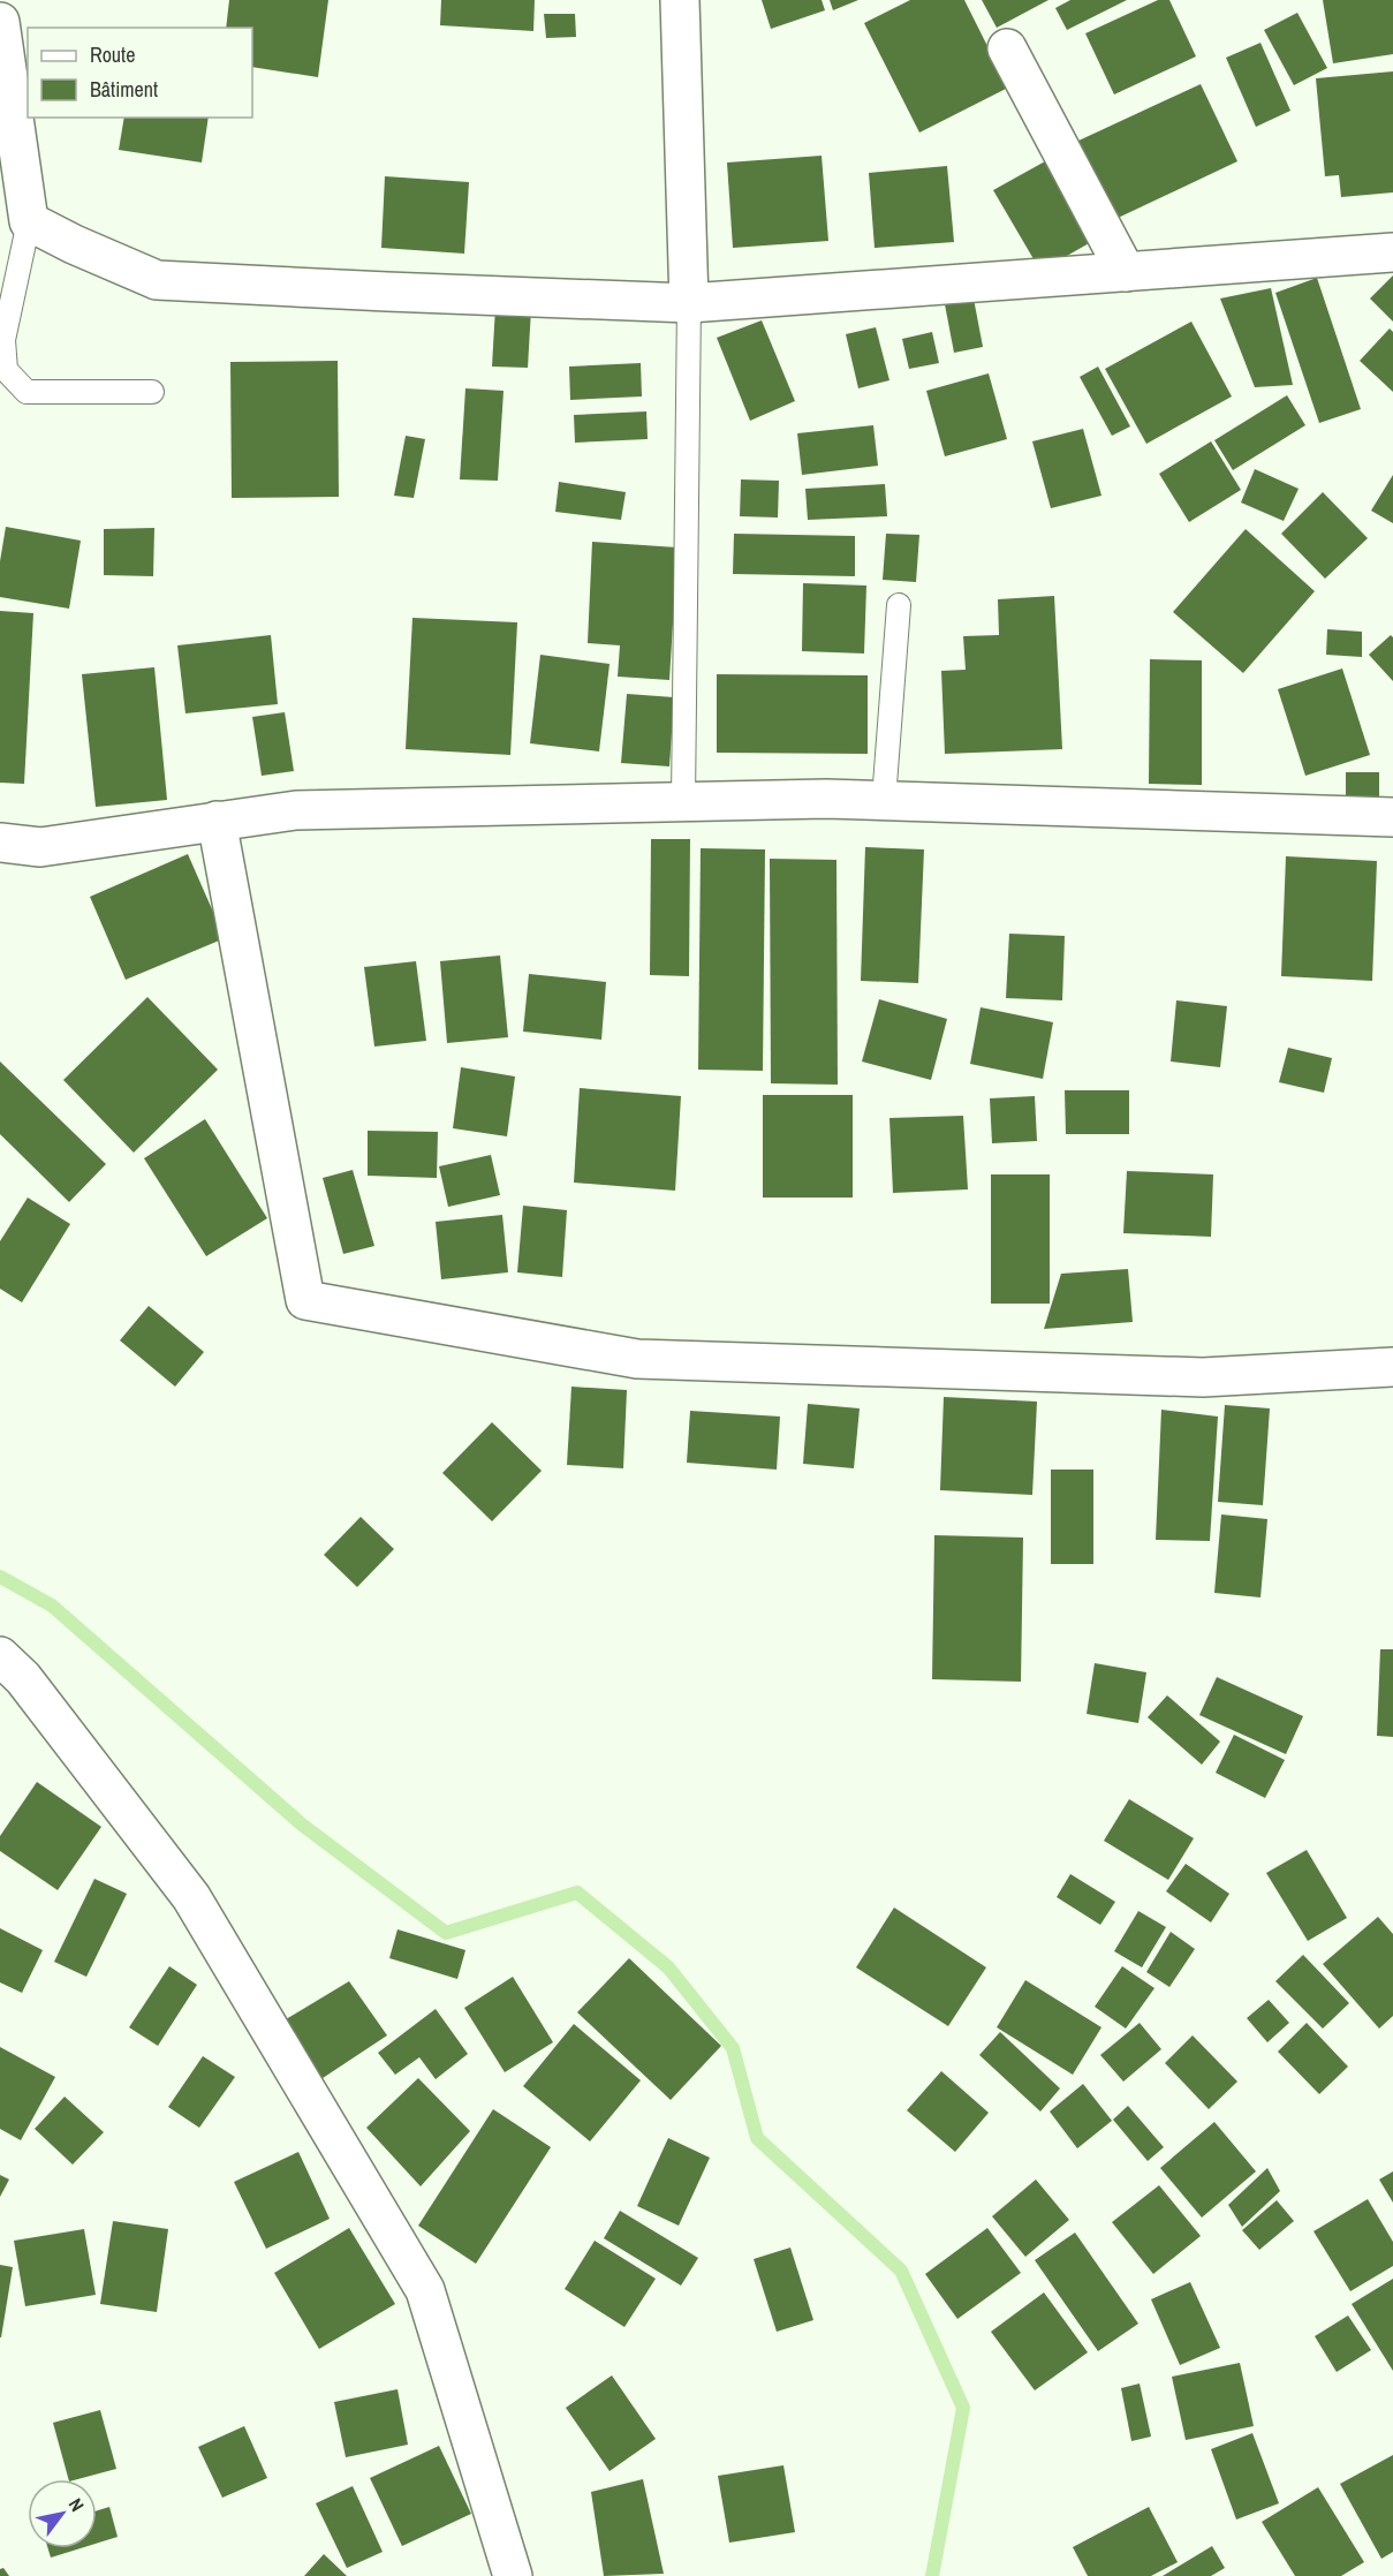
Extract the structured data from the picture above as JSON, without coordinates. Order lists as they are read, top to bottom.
{
  "legend": ["Route", "Bâtiment"],
  "north": "top right"
}
